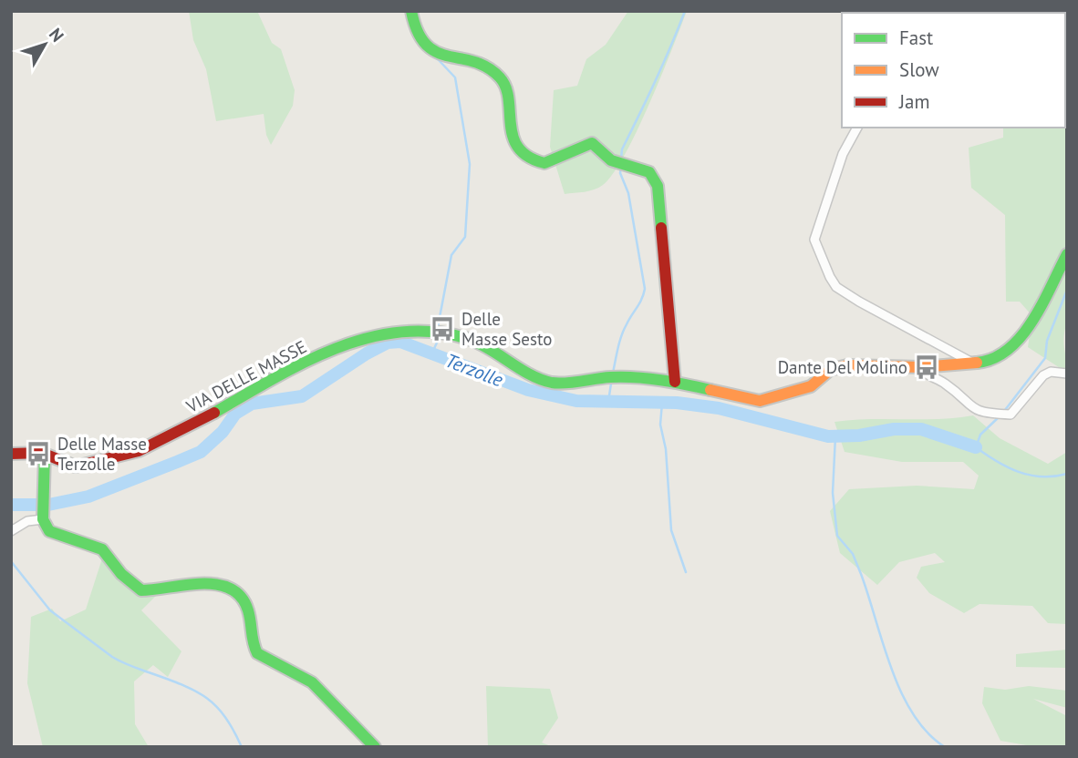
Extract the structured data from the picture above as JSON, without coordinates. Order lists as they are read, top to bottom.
{
  "streets": {
    "street": ["VIA DELLE MASSE"]
  },
  "water": ["Terzolle"],
  "places": {
    "bus stop": ["Delle Masse Sesto", "Dante Del Molino", "Delle Masse Terzolle"]
  },
  "legend": ["Fast", "Slow", "Jam"],
  "north": "top right"
}
